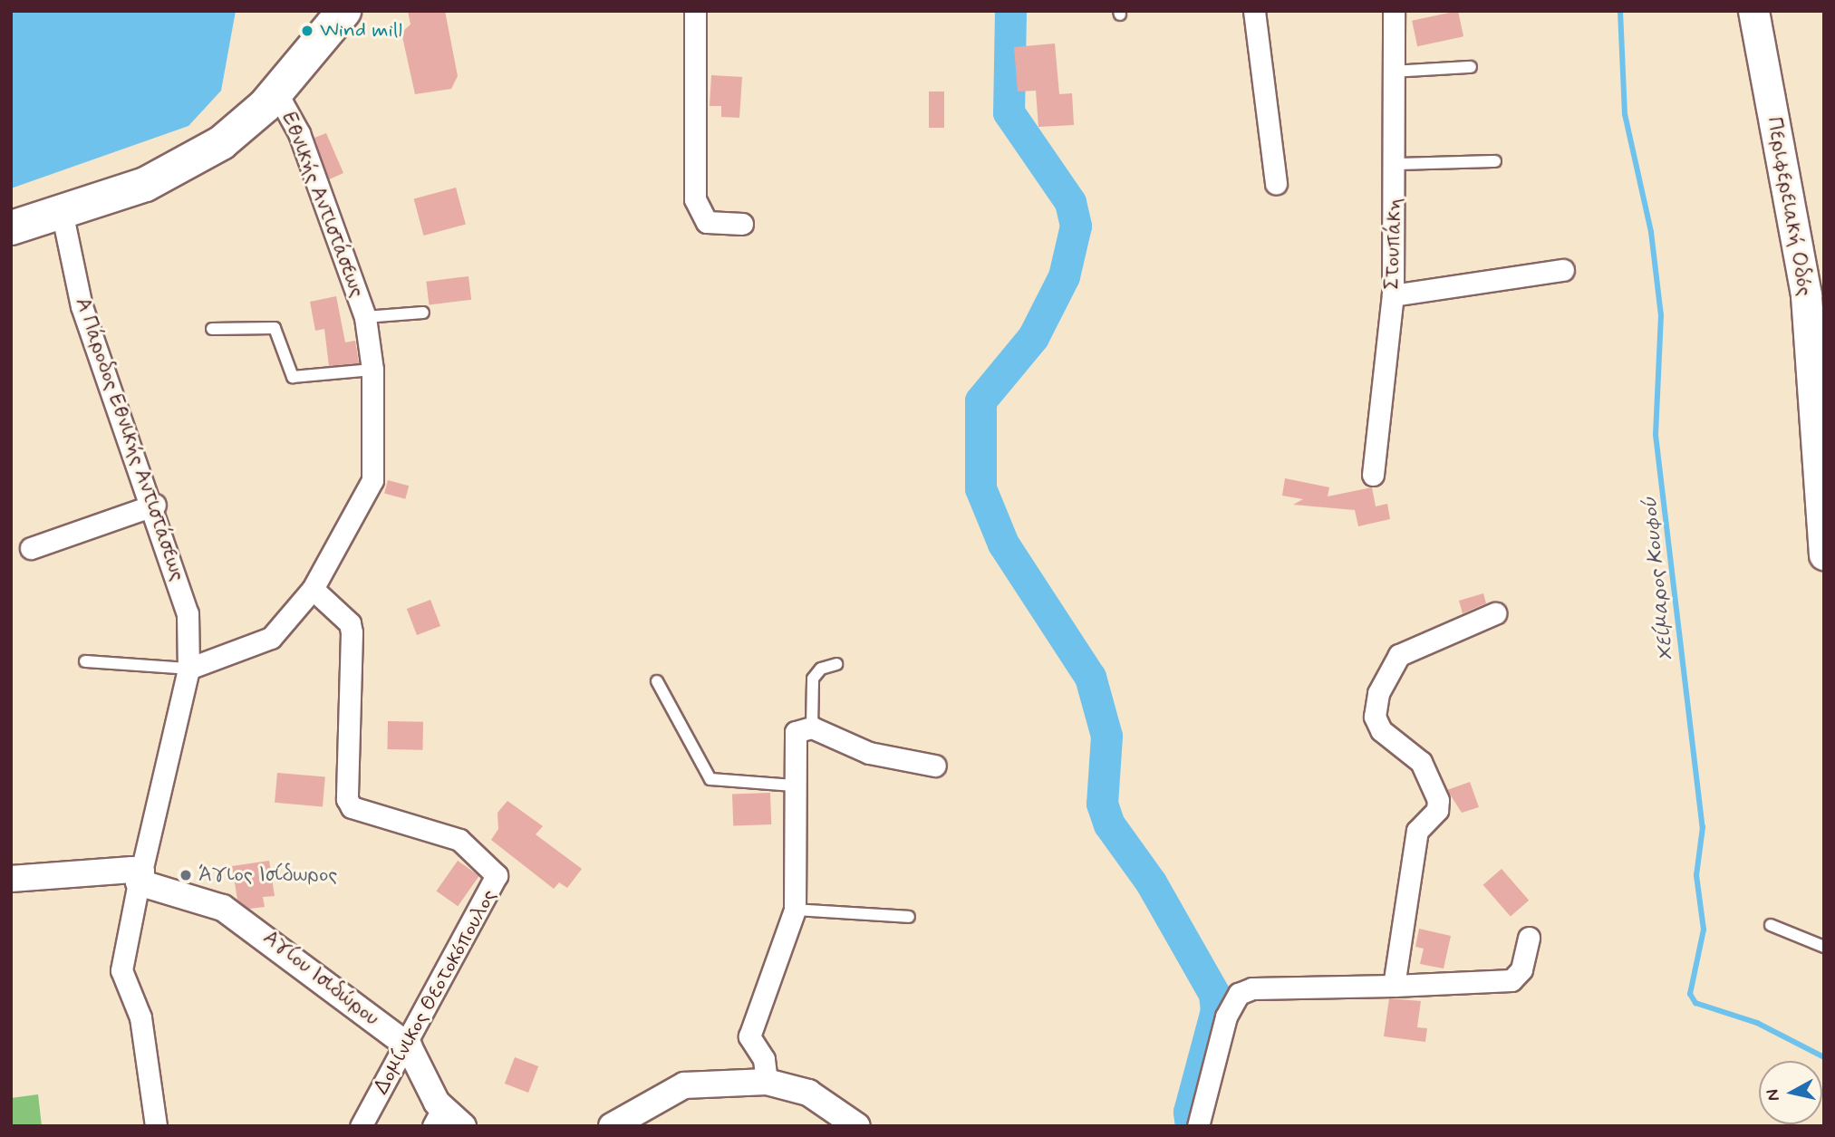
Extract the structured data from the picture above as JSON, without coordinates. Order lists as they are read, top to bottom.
{
  "streets": {
    "main road": ["Περιφερειακή Οδός"],
    "street": [
      "Εθνικής Αντιστάσεως",
      "Στουπάκη",
      "Α Πάροδος Εθνικής Αντιστάσεως",
      "Αγίου Ισιδώρου",
      "Δομίνικος Θεοτοκόπουλος"
    ]
  },
  "crossings": [
    ["Εθνικής Αντιστάσεως", "Α Πάροδος Εθνικής Αντιστάσεως"],
    ["Εθνικής Αντιστάσεως", "Δομίνικος Θεοτοκόπουλος"],
    ["Αγίου Ισιδώρου", "Δομίνικος Θεοτοκόπουλος"]
  ],
  "water": ["Χείμαρος Κουφού"],
  "places": ["Wind mill", "Άγιος Ισίδωρος"],
  "north": "left"
}
